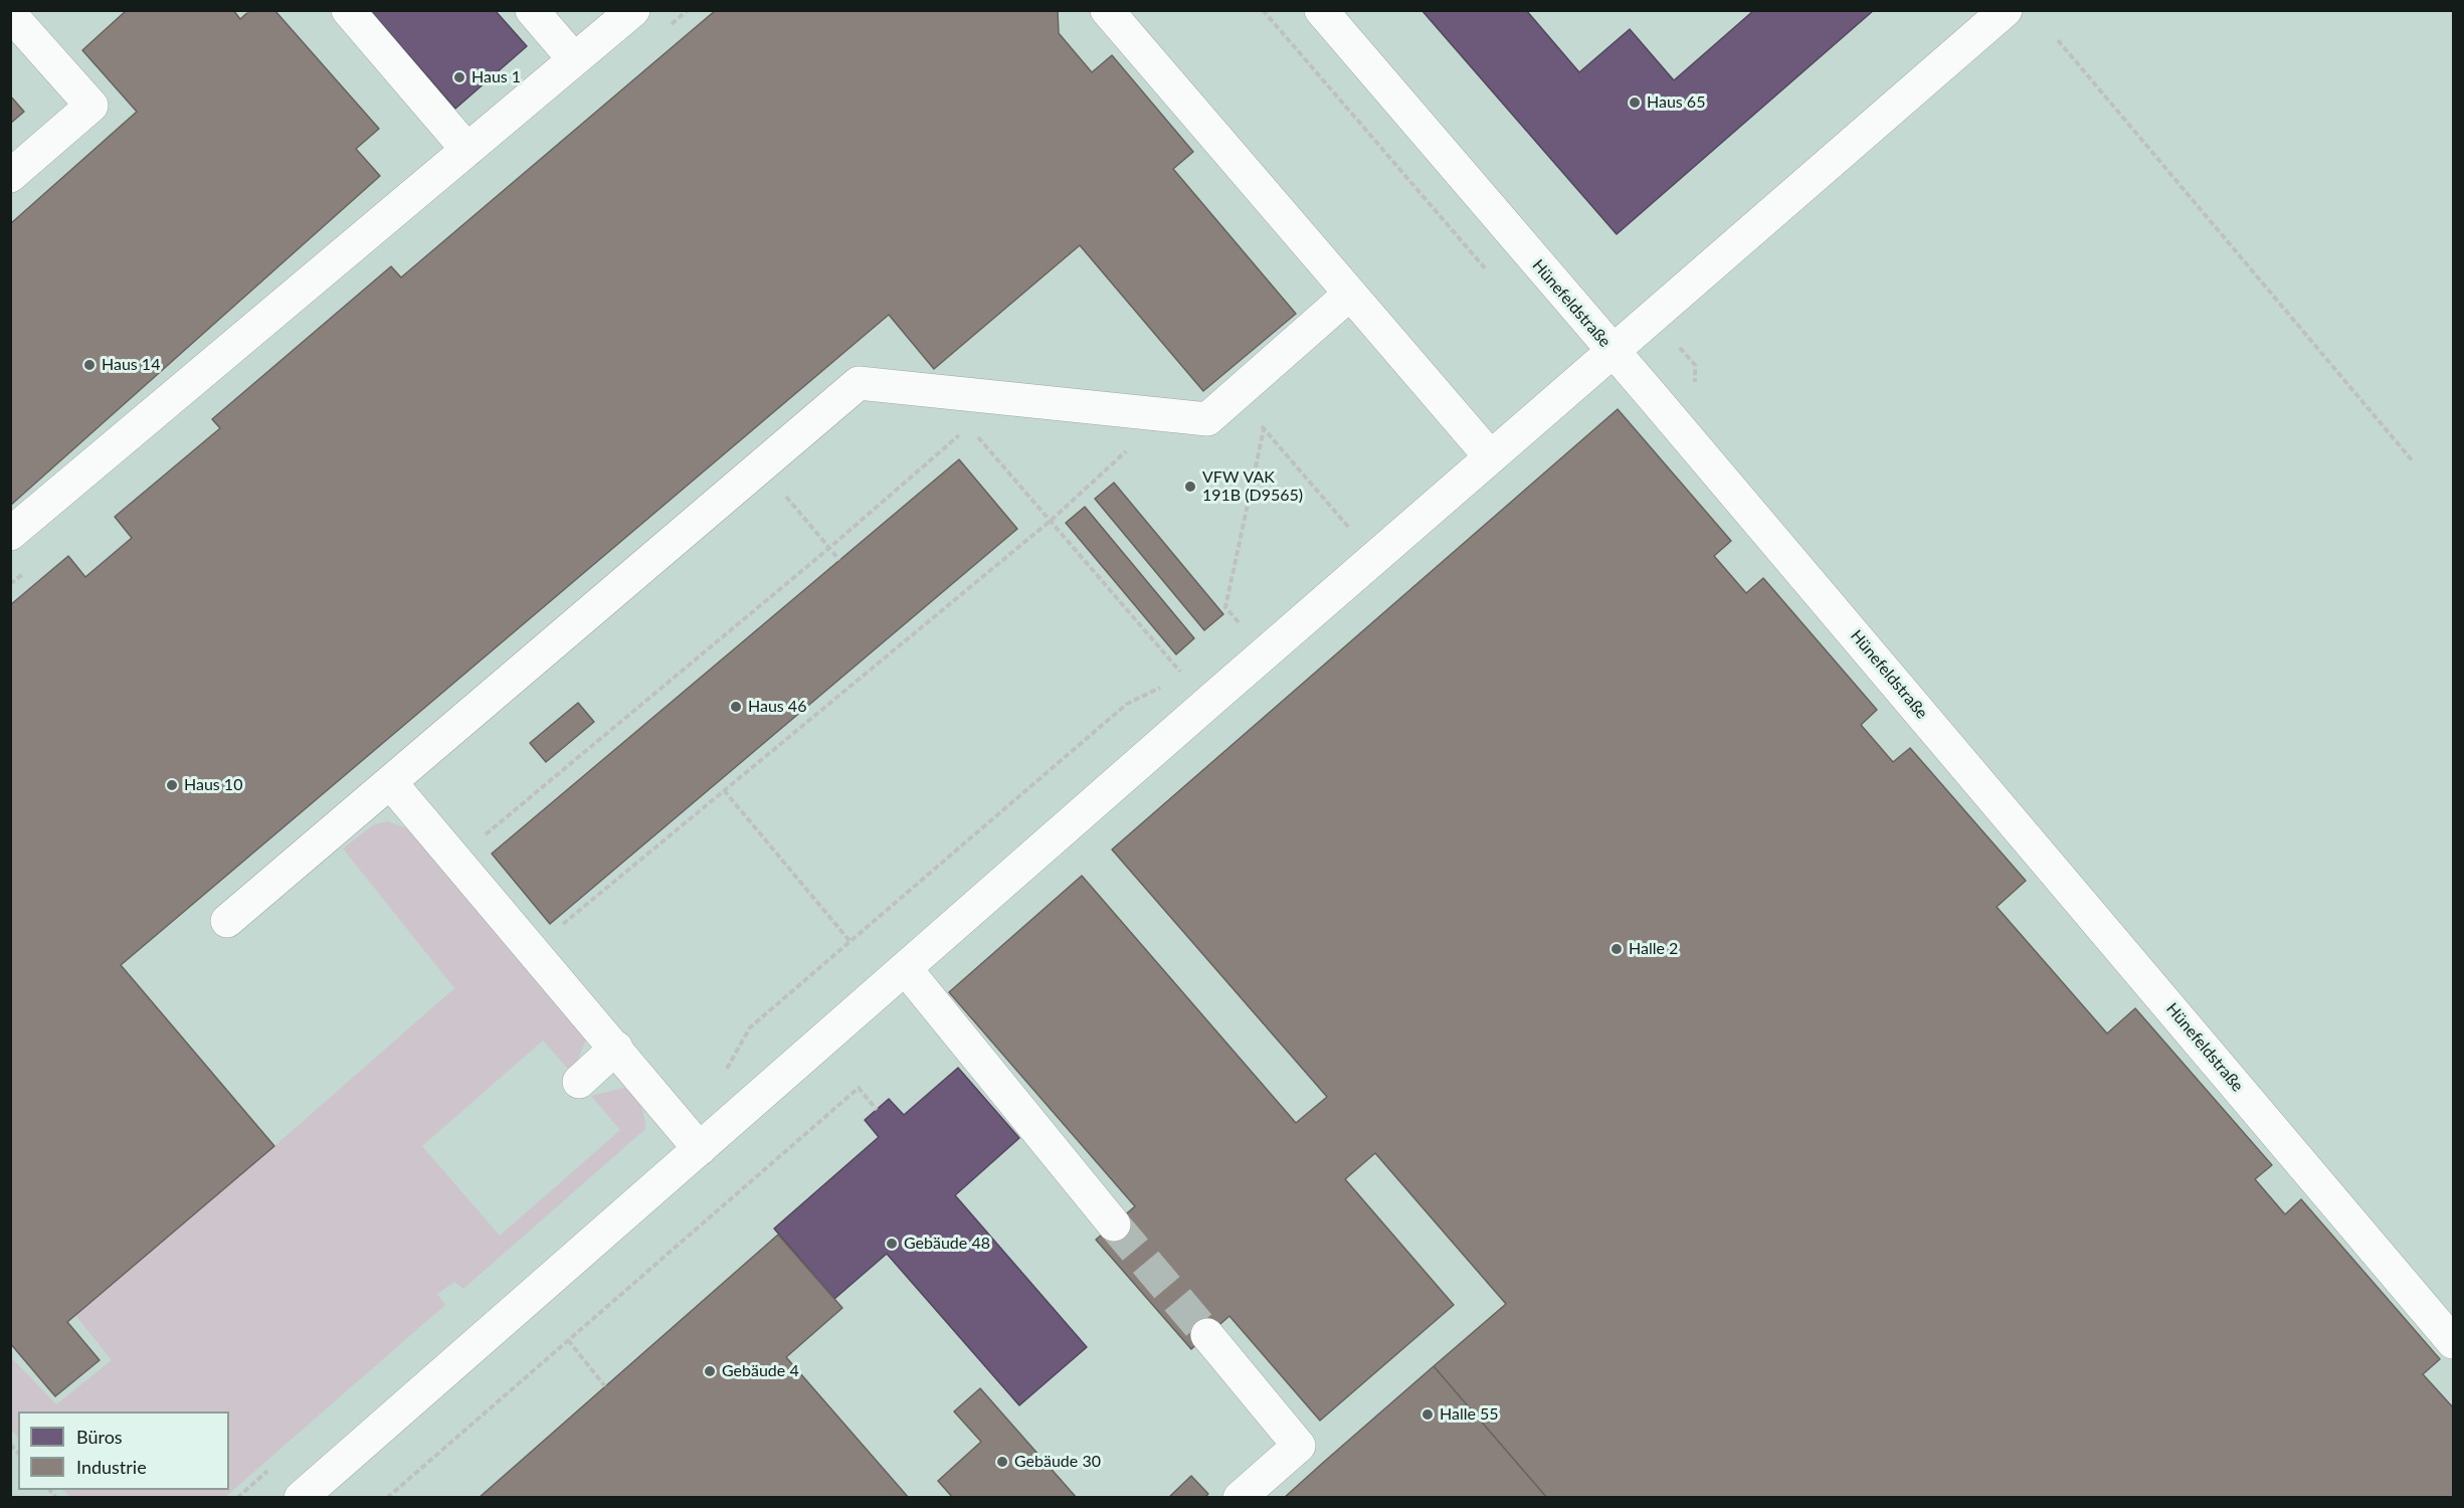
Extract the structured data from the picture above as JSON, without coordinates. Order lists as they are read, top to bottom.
{
  "streets": {
    "lane": ["Hünefeldstraße"]
  },
  "places": [
    "Haus 1",
    "Haus 65",
    "Haus 14",
    "VFW VAK 191B (D9565)",
    "Haus 46",
    "Haus 10",
    "Halle 2",
    "Gebäude 48",
    "Gebäude 4",
    "Halle 55",
    "Gebäude 30"
  ],
  "legend": ["Büros", "Industrie"]
}
